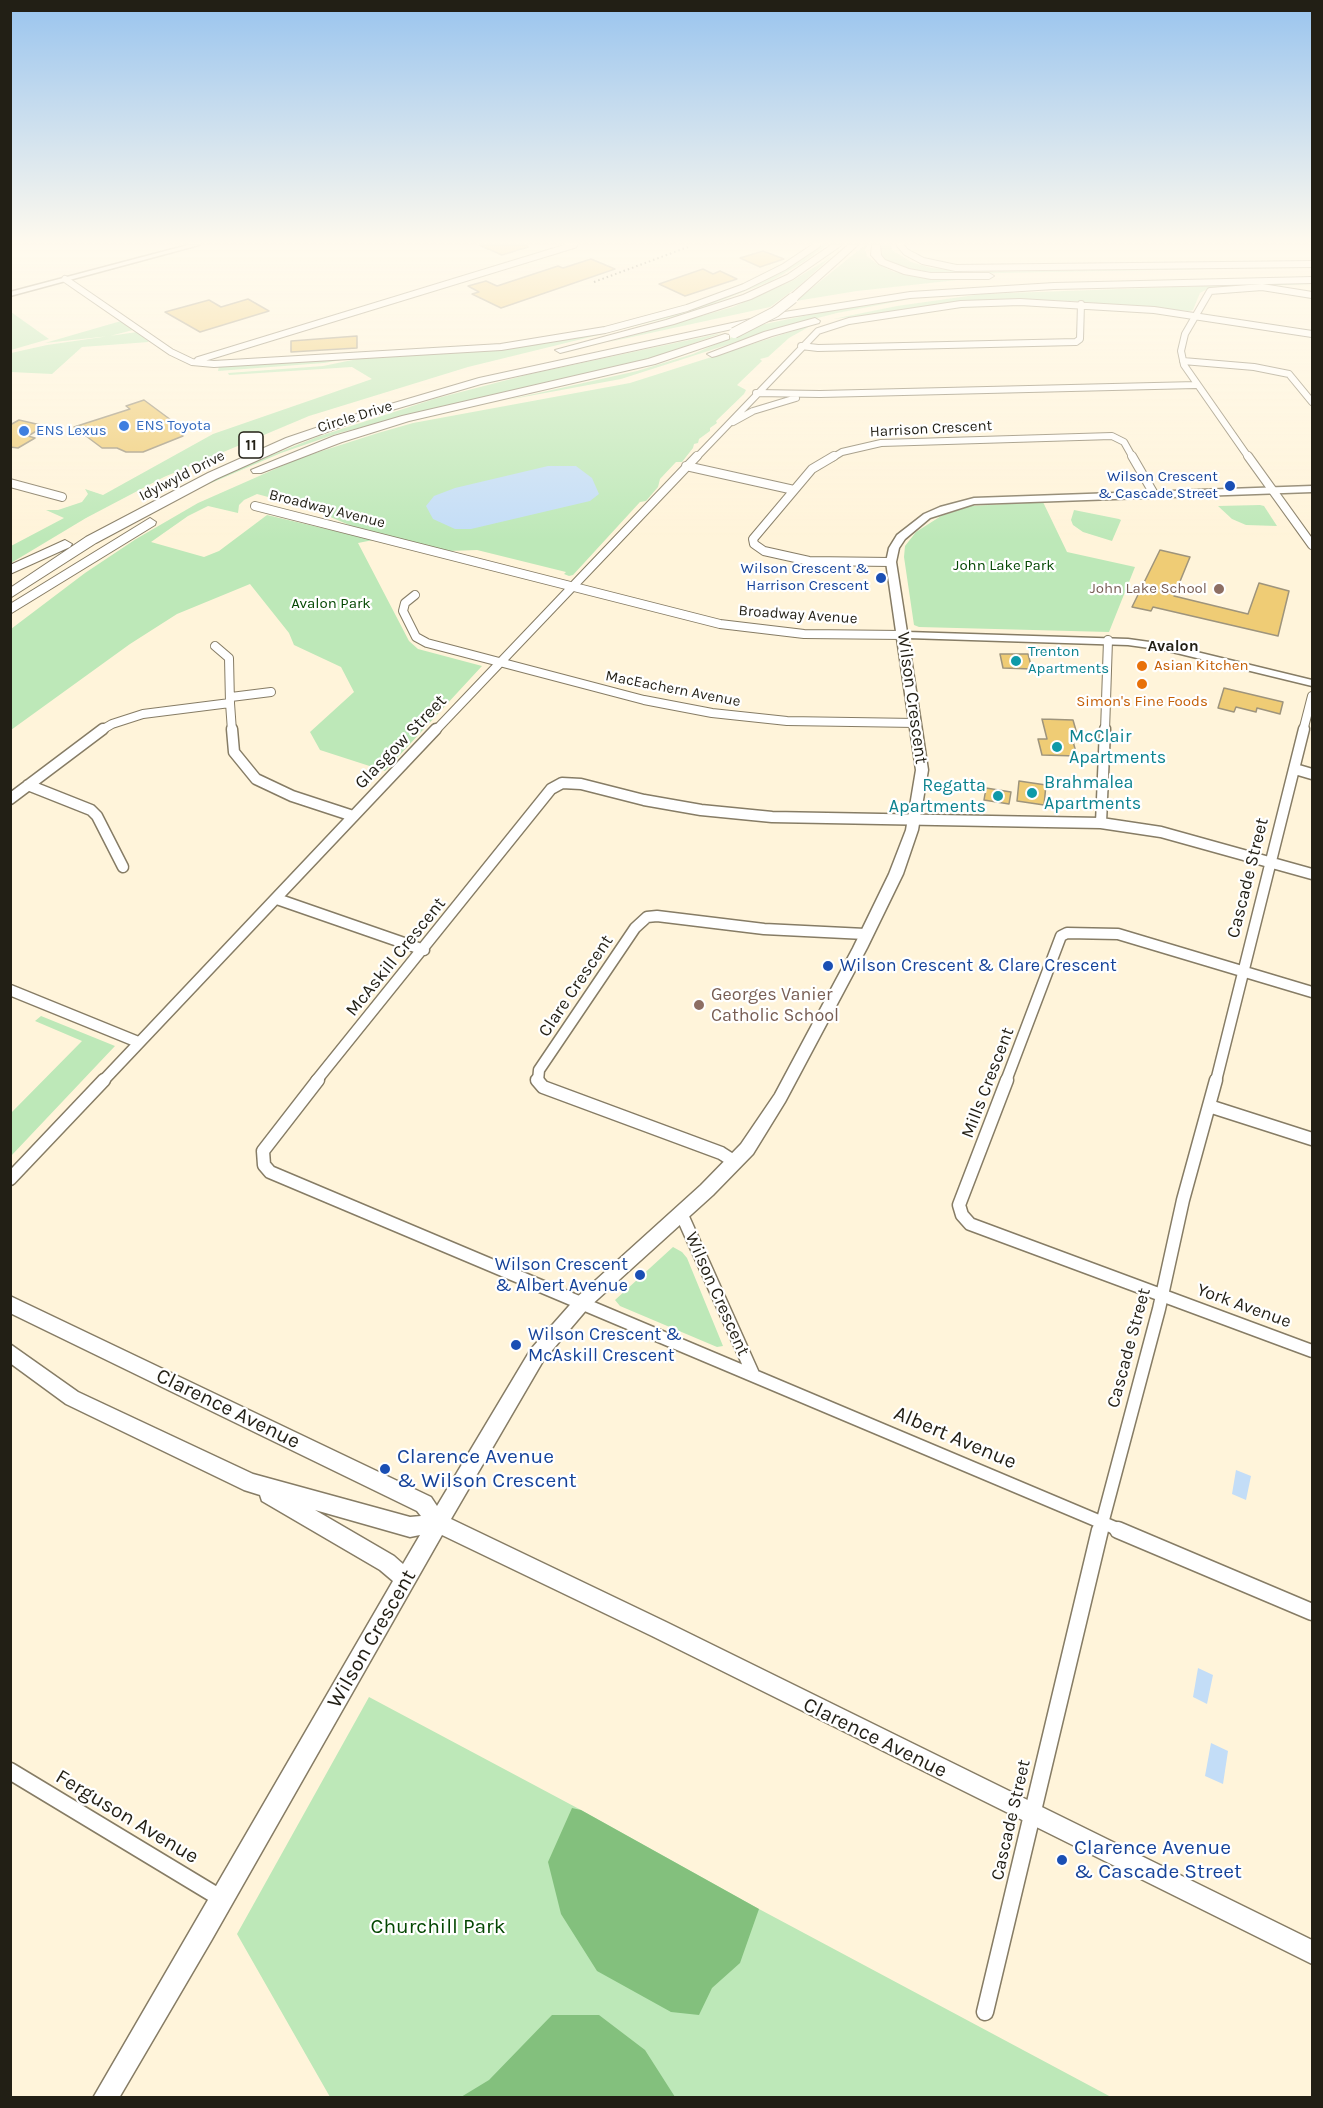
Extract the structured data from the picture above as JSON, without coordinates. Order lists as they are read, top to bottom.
{
  "streets": {
    "highway": ["Circle Drive", "11", "Idylwyld Drive"],
    "street": [
      "Harrison Crescent",
      "Broadway Avenue",
      "MacEachern Avenue",
      "Wilson Crescent",
      "Glasgow Street",
      "Cascade Street",
      "McAskill Crescent",
      "Clare Crescent",
      "Mills Crescent",
      "York Avenue",
      "Clarence Avenue",
      "Albert Avenue",
      "Ferguson Avenue"
    ]
  },
  "crossings": [
    ["Circle Drive", "11"],
    ["Harrison Crescent", "Wilson Crescent"],
    ["Broadway Avenue", "Wilson Crescent"],
    ["Broadway Avenue", "Glasgow Street"],
    ["MacEachern Avenue", "Wilson Crescent"],
    ["MacEachern Avenue", "Glasgow Street"],
    ["Wilson Crescent", "McAskill Crescent"],
    ["Wilson Crescent", "Clare Crescent"],
    ["Wilson Crescent", "Clarence Avenue"],
    ["Wilson Crescent", "Albert Avenue"],
    ["Wilson Crescent", "Ferguson Avenue"],
    ["Cascade Street", "McAskill Crescent"],
    ["Cascade Street", "Mills Crescent"],
    ["Cascade Street", "York Avenue"],
    ["Cascade Street", "Clarence Avenue"],
    ["Cascade Street", "Albert Avenue"],
    ["McAskill Crescent", "Albert Avenue"],
    ["Mills Crescent", "York Avenue"]
  ],
  "districts": ["Avalon"],
  "parks": ["John Lake Park", "Avalon Park", "Churchill Park"],
  "places": [
    "ENS Toyota",
    "ENS Lexus",
    "Wilson Crescent & Cascade Street",
    "Wilson Crescent & Harrison Crescent",
    "John Lake School",
    "Trenton Apartments",
    "Asian Kitchen",
    "Simon's Fine Foods",
    "McClair Apartments",
    "Brahmalea Apartments",
    "Regatta Apartments",
    "Wilson Crescent & Clare Crescent",
    "Georges Vanier Catholic School",
    "Wilson Crescent & Albert Avenue",
    "Wilson Crescent & McAskill Crescent",
    "Clarence Avenue & Wilson Crescent",
    "Clarence Avenue & Cascade Street"
  ]
}
